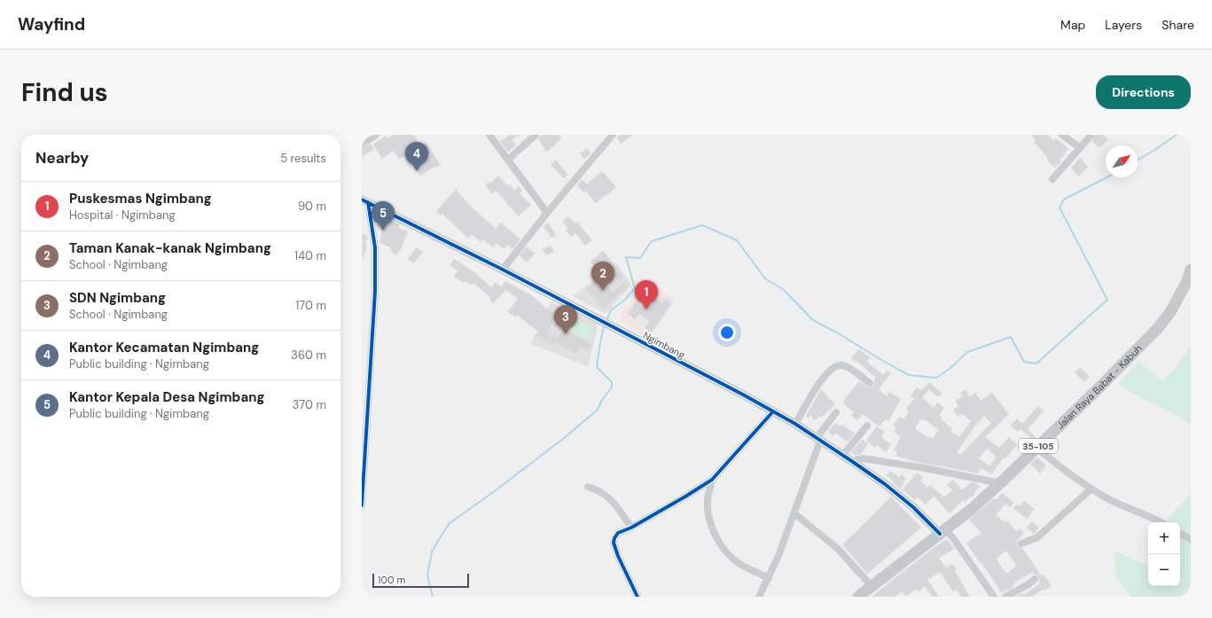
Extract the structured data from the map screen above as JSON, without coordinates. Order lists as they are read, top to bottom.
{
  "streets": {
    "main road": ["Jalan Raya Babat - Kabuh", "35-105"],
    "street": ["Ngimbang"]
  },
  "crossings": [
    ["Ngimbang", "Jalan Raya Babat - Kabuh"]
  ],
  "scale_bar": "100 m",
  "north": "top right",
  "page": {
    "header": "Wayfind",
    "nav": ["Map", "Layers", "Share"],
    "buttons": "Directions",
    "title": "Find us",
    "heading": ["Nearby", "5 results"],
    "pins": [
      "4",
      "5",
      "2",
      "1",
      "3"
    ],
    "list": [
      {
        "mark": "1",
        "name": "Puskesmas Ngimbang",
        "note": "Hospital · Ngimbang",
        "value": "90 m"
      },
      {
        "mark": "2",
        "name": "Taman Kanak-kanak Ngimbang",
        "note": "School · Ngimbang",
        "value": "140 m"
      },
      {
        "mark": "3",
        "name": "SDN Ngimbang",
        "note": "School · Ngimbang",
        "value": "170 m"
      },
      {
        "mark": "4",
        "name": "Kantor Kecamatan Ngimbang",
        "note": "Public building · Ngimbang",
        "value": "360 m"
      },
      {
        "mark": "5",
        "name": "Kantor Kepala Desa Ngimbang",
        "note": "Public building · Ngimbang",
        "value": "370 m"
      }
    ],
    "map_buttons": ["+", "−"],
    "scale": "100 m"
  }
}
